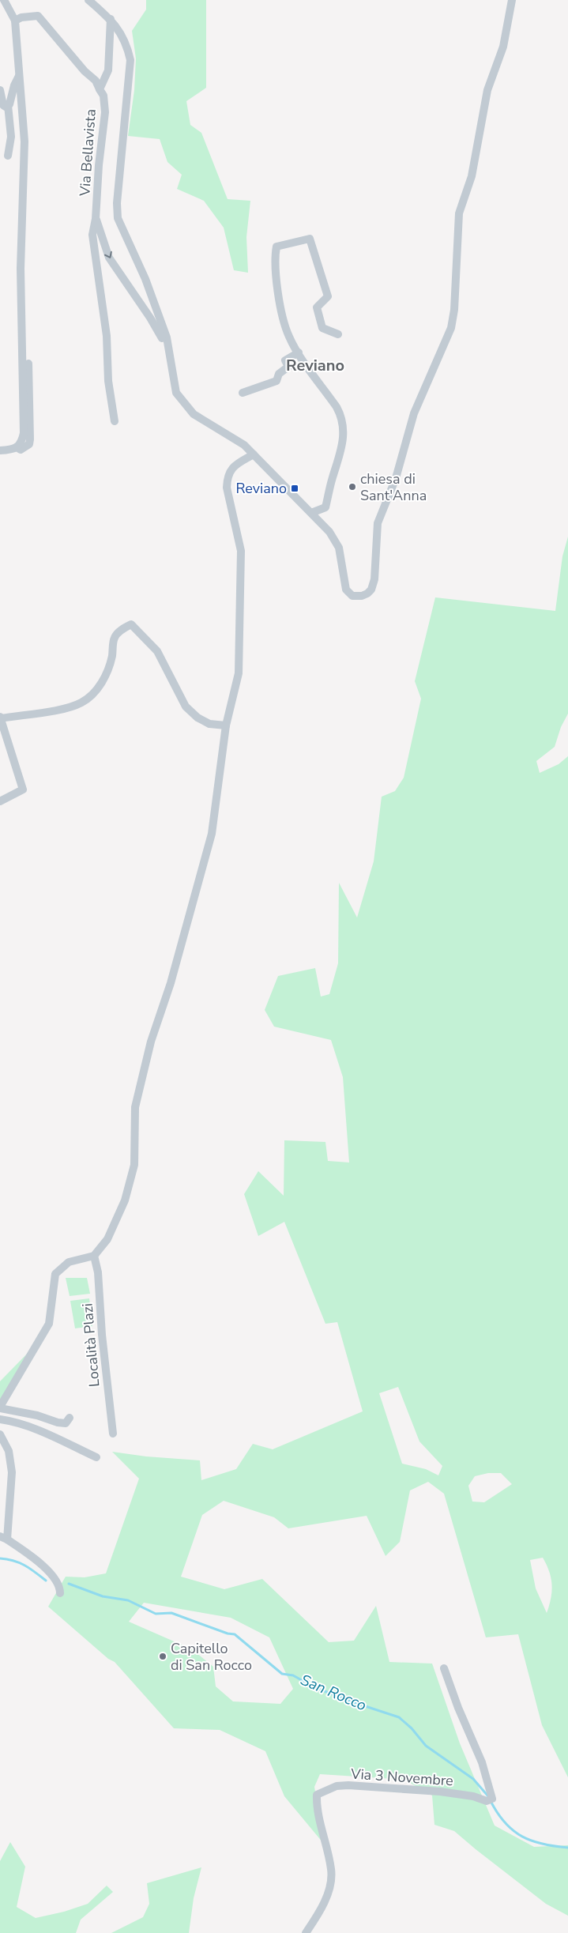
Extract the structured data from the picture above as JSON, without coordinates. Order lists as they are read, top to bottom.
{
  "streets": {
    "street": ["Via Bellavista", "Località Plazi", "Via 3 Novembre"]
  },
  "districts": ["Reviano"],
  "water": ["San Rocco"],
  "places": {
    "other": ["chiesa di Sant'Anna", "Capitello di San Rocco"],
    "transit": ["Reviano"]
  }
}
